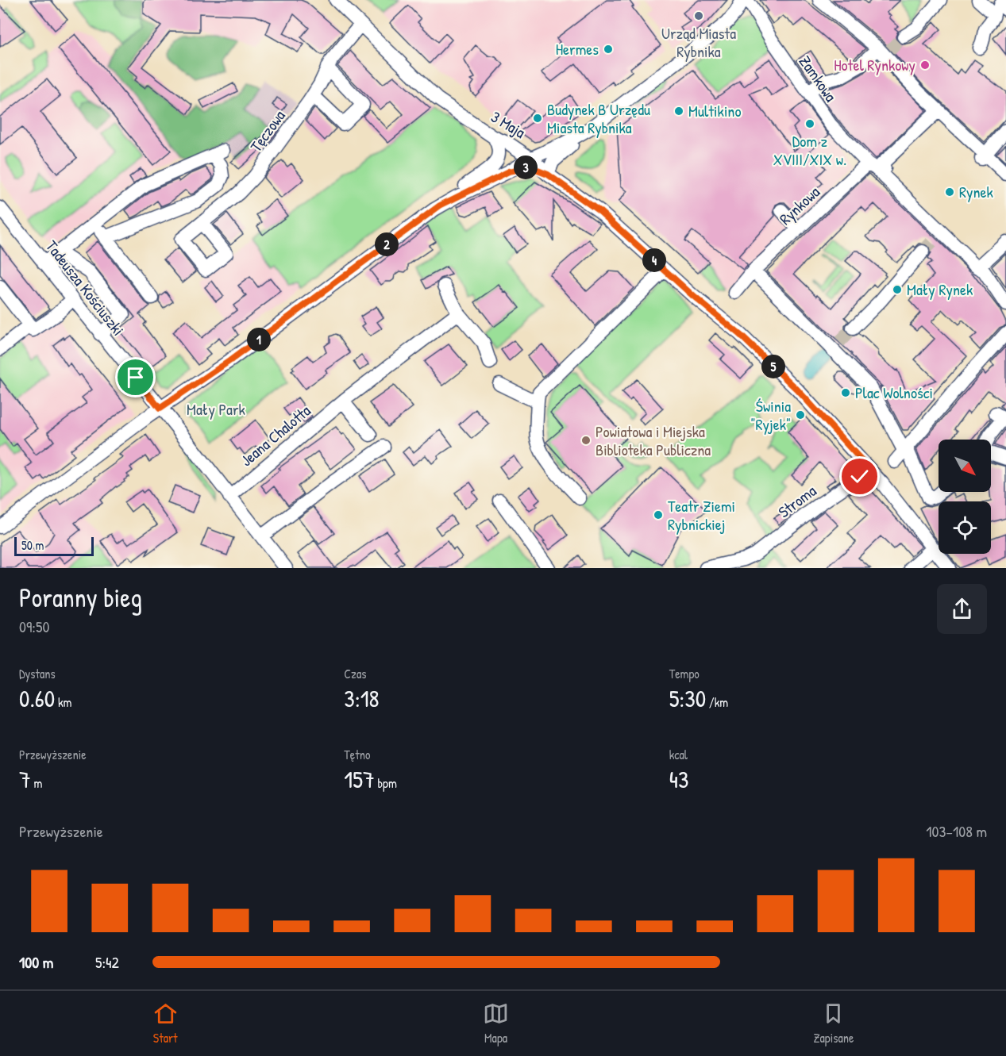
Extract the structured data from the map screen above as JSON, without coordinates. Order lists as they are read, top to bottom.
{
  "streets": {
    "street": [
      "Zamkowa",
      "3 Maja",
      "Tęczowa",
      "Rynkowa",
      "Tadeusza Kościuszki",
      "Jeana Chalotta",
      "Stroma"
    ]
  },
  "crossings": [
    ["Zamkowa", "Rynkowa"],
    ["3 Maja", "Tęczowa"],
    ["Tadeusza Kościuszki", "Jeana Chalotta"]
  ],
  "parks": ["Mały Park"],
  "places": [
    "Urząd Miasta Rybnika",
    "Hermes",
    "Hotel Rynkowy",
    "Multikino",
    "Budynek B Urzędu Miasta Rybnika",
    "Dom z XVIII/XIX w.",
    "Rynek",
    "Mały Rynek",
    "Plac Wolności",
    "Świnia \"Ryjek\"",
    "Powiatowa i Miejska Biblioteka Publiczna",
    "Teatr Ziemi Rybnickiej"
  ],
  "scale_bar": "50 m",
  "north": "bottom right",
  "page": {
    "pins": [
      "3",
      "2",
      "4",
      "1",
      "5"
    ],
    "scale": "50 m",
    "heading": ["Poranny bieg", "09:50"],
    "stats": [
      ["Dystans", "0.60 km"],
      ["Czas", "3:18"],
      ["Tempo", "5:30 /km"],
      ["Przewyższenie", "7 m"],
      ["Tętno", "157 bpm"],
      ["kcal", "43"]
    ],
    "chart": ["Przewyższenie", "103–108 m"],
    "list": [
      {
        "name": "100 m",
        "note": "5:42"
      }
    ],
    "tabs": ["Start", "Mapa", "Zapisane"]
  }
}
